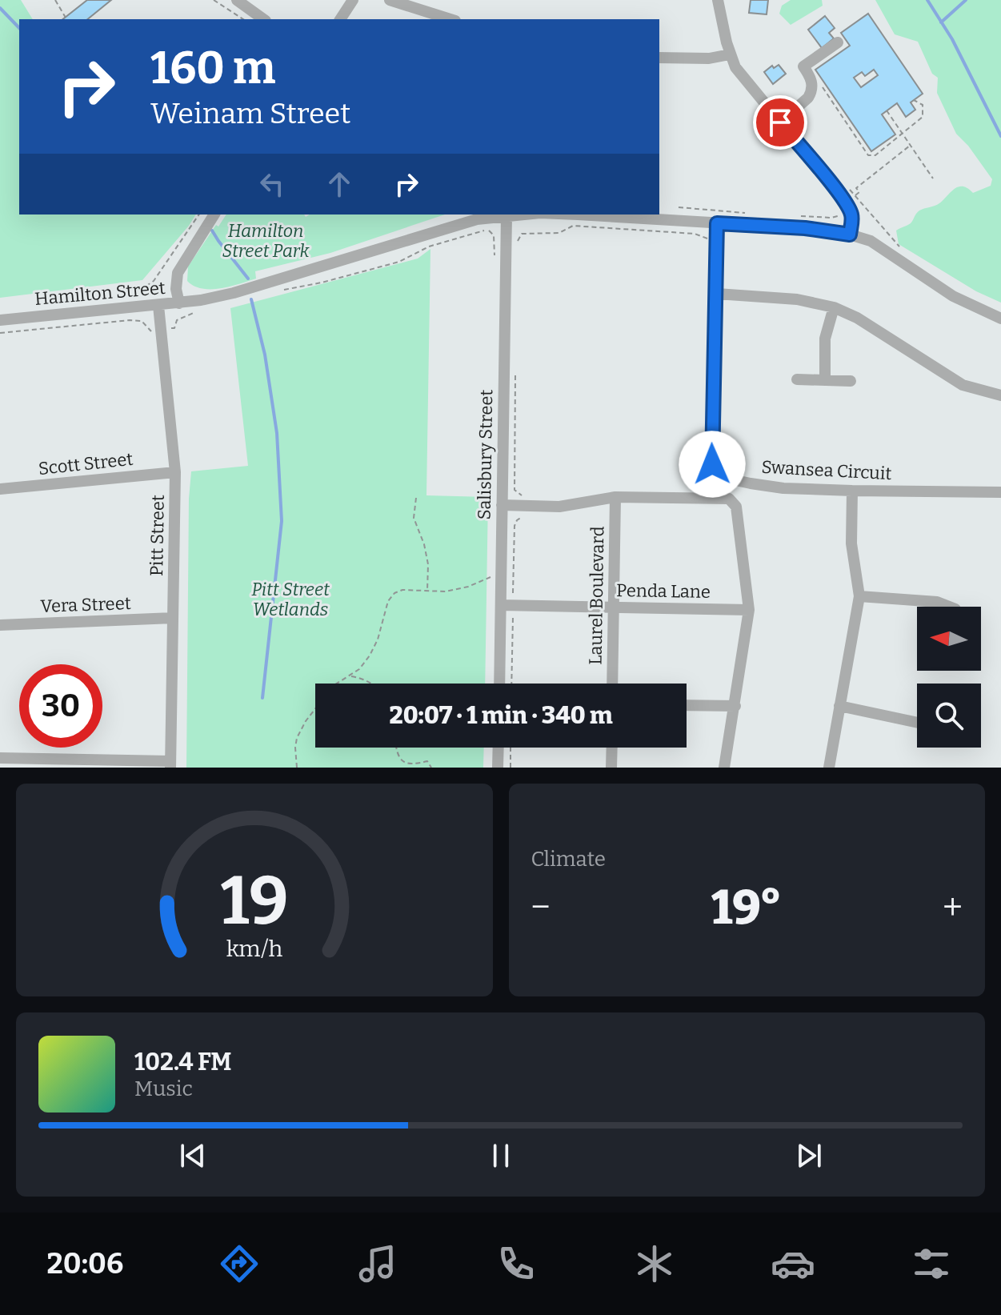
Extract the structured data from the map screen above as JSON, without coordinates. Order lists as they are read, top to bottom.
{
  "streets": {
    "street": [
      "Hamilton Street",
      "Salisbury Street",
      "Scott Street",
      "Swansea Circuit",
      "Pitt Street",
      "Penda Lane",
      "Laurel Boulevard",
      "Vera Street"
    ]
  },
  "crossings": [
    ["Hamilton Street", "Pitt Street"],
    ["Salisbury Street", "Penda Lane"],
    ["Scott Street", "Pitt Street"],
    ["Pitt Street", "Vera Street"],
    ["Penda Lane", "Laurel Boulevard"]
  ],
  "parks": ["Hamilton Street Park", "Pitt Street Wetlands"],
  "north": "left",
  "page": {
    "turn": ["160 m", "Weinam Street"],
    "limit": "30",
    "trip": "20:07 · 1 min · 340 m",
    "tile": "Climate",
    "heat": ["−", "19°", "+"],
    "song": ["102.4 FM", "Music"],
    "tabs": "20:06",
    "gauge": ["19", "km/h"]
  }
}
